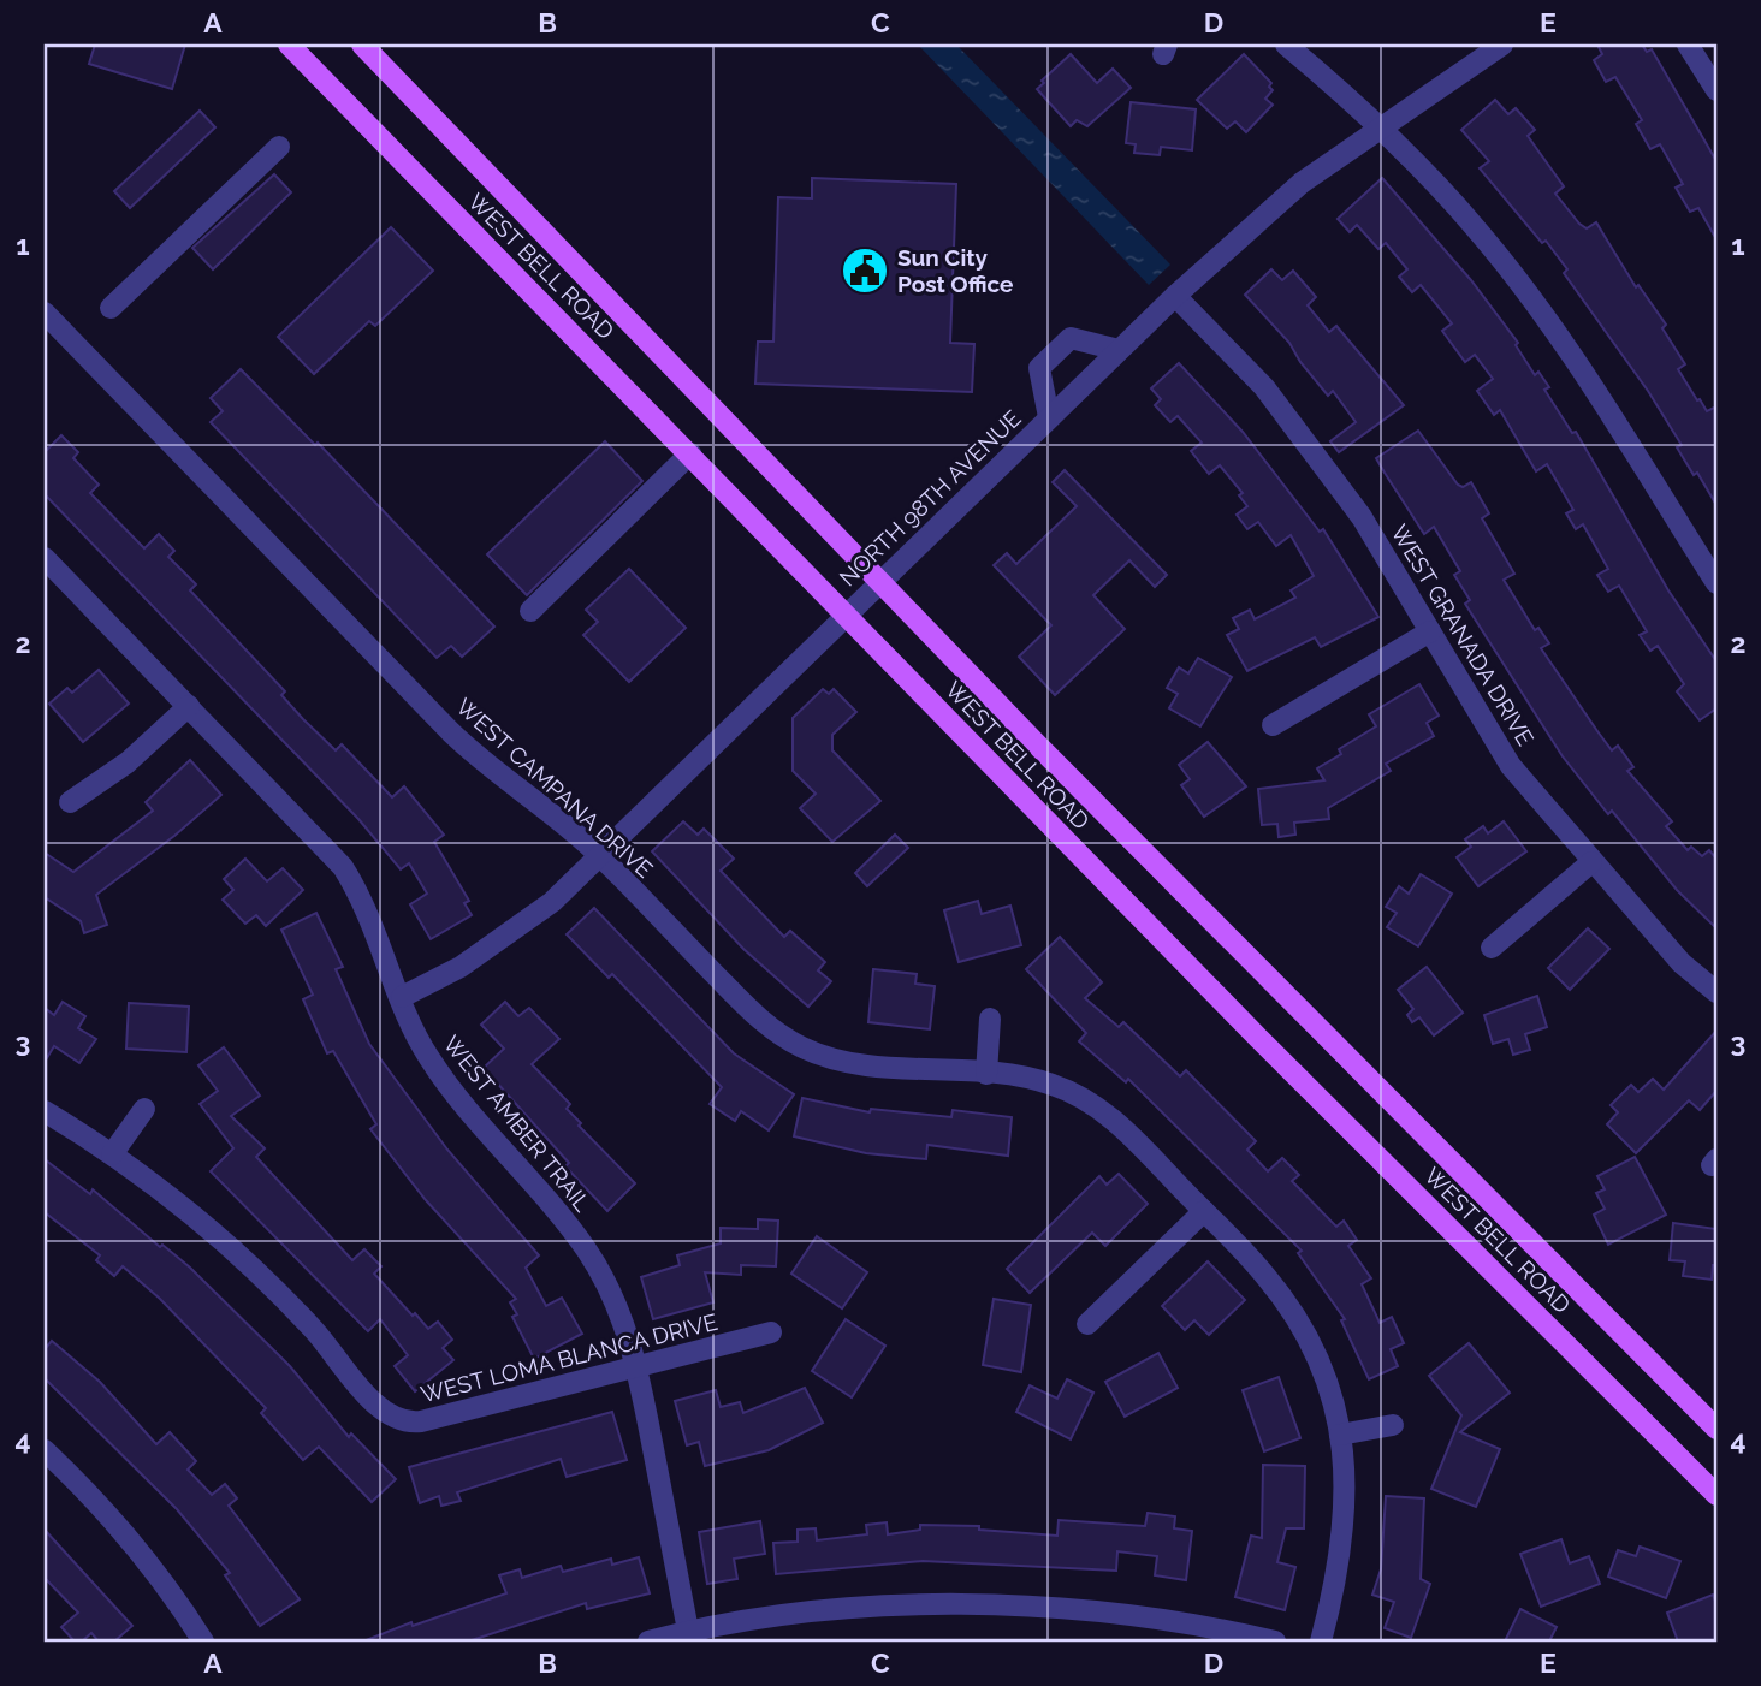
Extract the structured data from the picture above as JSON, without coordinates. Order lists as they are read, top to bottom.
{
  "streets": {
    "main road": ["WEST BELL ROAD"],
    "street": [
      "NORTH 98TH AVENUE",
      "WEST GRANADA DRIVE",
      "WEST CAMPANA DRIVE",
      "WEST AMBER TRAIL",
      "WEST LOMA BLANCA DRIVE"
    ]
  },
  "crossings": [
    ["WEST BELL ROAD", "NORTH 98TH AVENUE"],
    ["NORTH 98TH AVENUE", "WEST GRANADA DRIVE"],
    ["NORTH 98TH AVENUE", "WEST CAMPANA DRIVE"],
    ["NORTH 98TH AVENUE", "WEST AMBER TRAIL"],
    ["WEST AMBER TRAIL", "WEST LOMA BLANCA DRIVE"]
  ],
  "places": {
    "public building": ["Sun City Post Office"]
  },
  "grid": {
    "columns": [
      "A",
      "B",
      "C",
      "D",
      "E"
    ],
    "rows": [
      "1",
      "2",
      "3",
      "4"
    ]
  }
}
